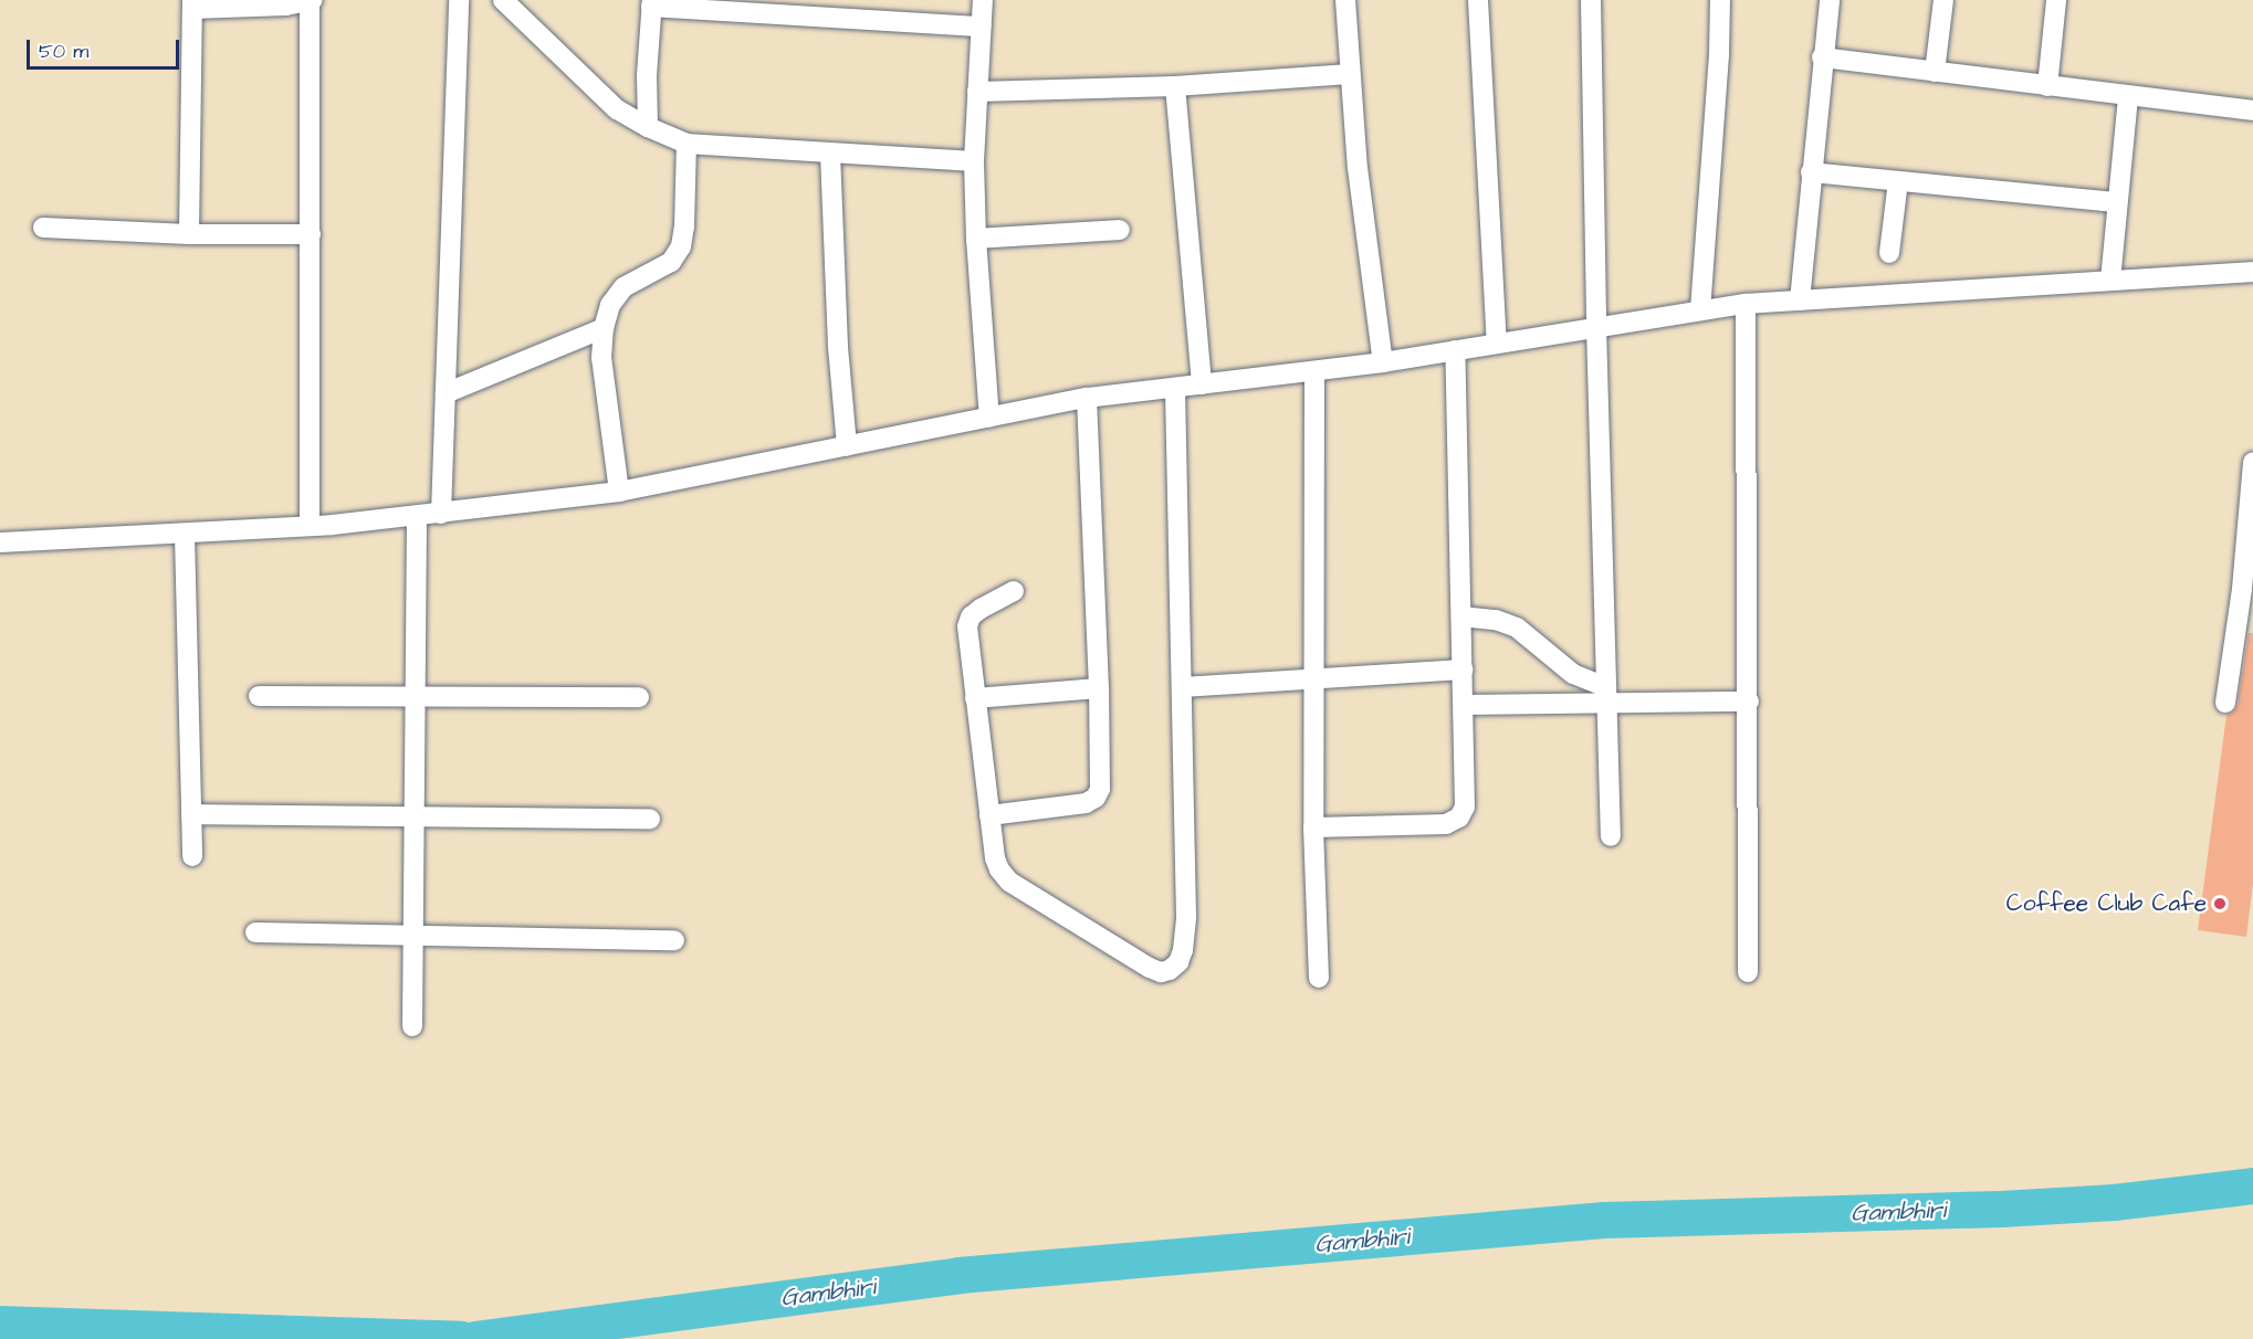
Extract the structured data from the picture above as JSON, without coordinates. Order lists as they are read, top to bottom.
{
  "water": ["Gambhiri"],
  "places": ["Coffee Club Cafe"],
  "scale_bar": "50 m"
}
